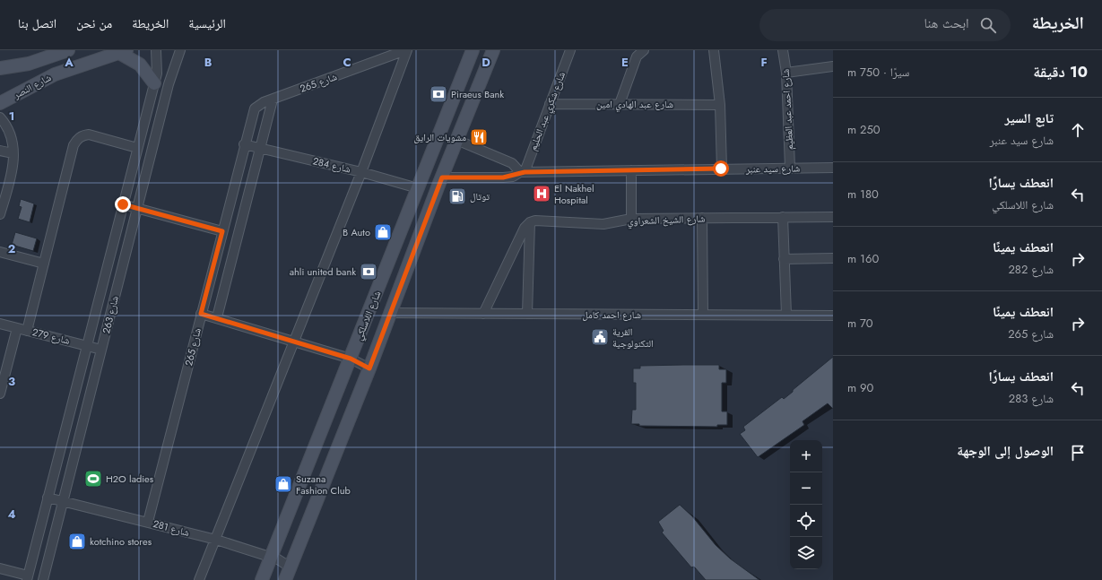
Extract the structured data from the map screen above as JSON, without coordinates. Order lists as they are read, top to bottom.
{
  "streets": {
    "main road": ["شارع النصر", "شارع اللاسلكي"],
    "street": [
      "شارع 265",
      "شارع عبد الهادي امين",
      "شارع احمد عبد العظيم",
      "شارع شكري عبد الحليم",
      "شارع 284",
      "شارع سيد عنبر",
      "شارع الشيخ الشعراوي",
      "شارع 263",
      "شارع احمد كامل",
      "شارع 279",
      "شارع 281"
    ]
  },
  "crossings": [
    ["شارع 265", "شارع 284"],
    ["شارع 265", "شارع 281"],
    ["شارع عبد الهادي امين", "شارع شكري عبد الحليم"],
    ["شارع احمد عبد العظيم", "شارع سيد عنبر"],
    ["شارع شكري عبد الحليم", "شارع سيد عنبر"],
    ["شارع 284", "شارع اللاسلكي"],
    ["شارع سيد عنبر", "شارع اللاسلكي"],
    ["شارع 263", "شارع 279"],
    ["شارع 263", "شارع 281"],
    ["شارع احمد كامل", "شارع اللاسلكي"],
    ["شارع اللاسلكي", "شارع 281"]
  ],
  "places": {
    "bank": ["Piraeus Bank", "ahli united bank"],
    "restaurant": ["مشويات الرايق"],
    "hospital": ["El Nakhel Hospital"],
    "fuel station": ["توتال"],
    "shop": ["B Auto", "Suzana Fashion Club", "kotchino stores"],
    "public building": ["القرية التكنولوجية"],
    "sports": ["H2O ladies"]
  },
  "page": {
    "header": "الخريطة",
    "search": "ابحث هنا",
    "nav": [
      "الرئيسية",
      "الخريطة",
      "من نحن",
      "اتصل بنا"
    ],
    "heading": ["10 دقيقة", "سيرًا · 750 m"],
    "list": [
      ["تابع السير", "شارع سيد عنبر", "250 m"],
      ["انعطف يسارًا", "شارع اللاسلكي", "180 m"],
      ["انعطف يمينًا", "شارع 282", "160 m"],
      ["انعطف يمينًا", "شارع 265", "70 m"],
      ["انعطف يسارًا", "شارع 283", "90 m"],
      "الوصول إلى الوجهة"
    ],
    "map_buttons": ["+", "−"]
  },
  "grid": {
    "columns": [
      "A",
      "B",
      "C",
      "D",
      "E",
      "F"
    ],
    "rows": [
      "1",
      "2",
      "3",
      "4"
    ]
  }
}
